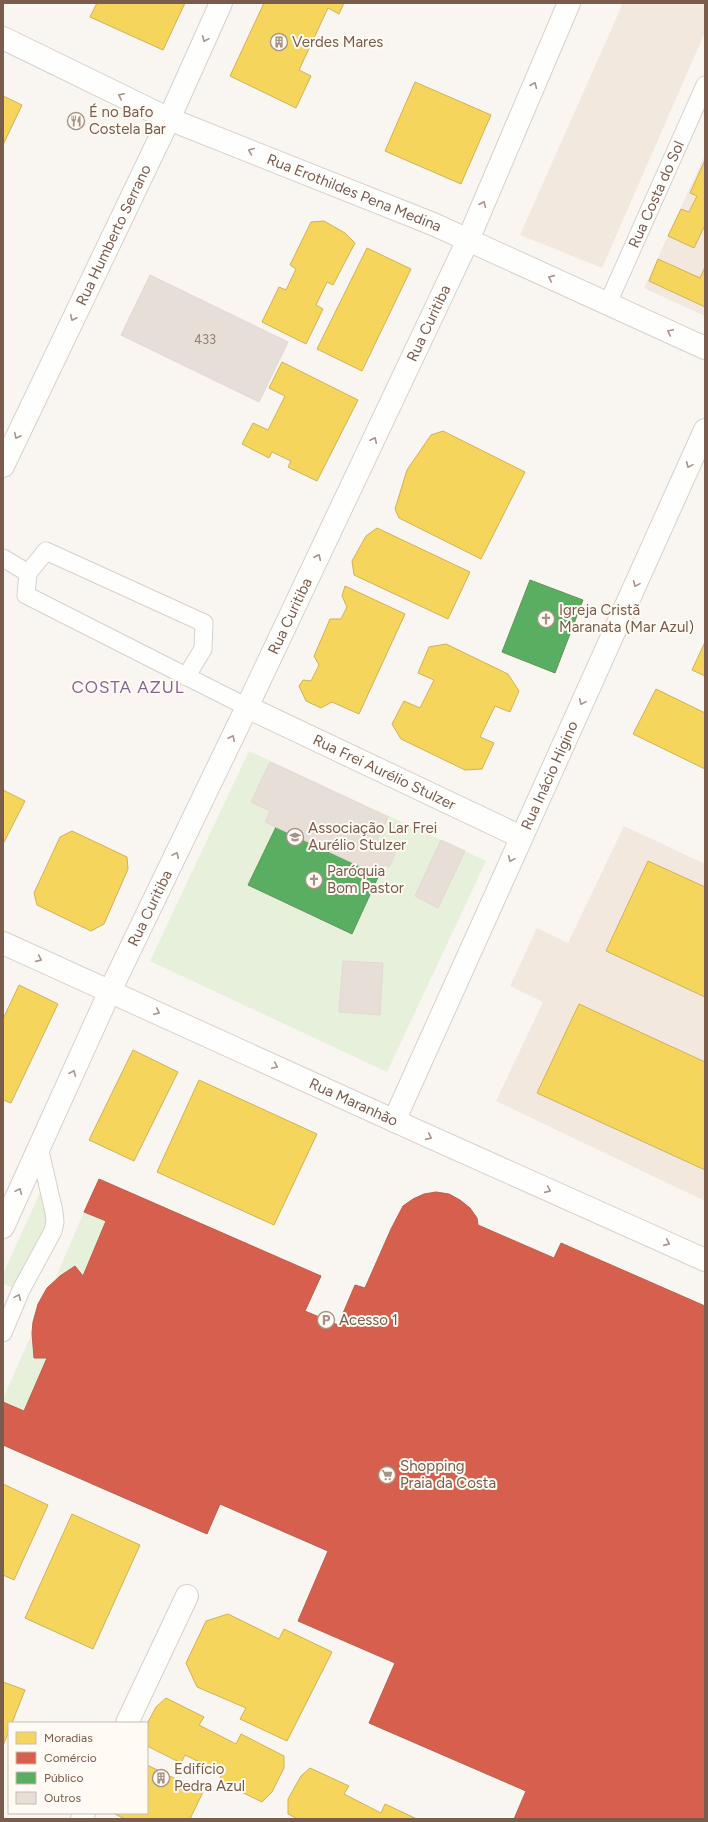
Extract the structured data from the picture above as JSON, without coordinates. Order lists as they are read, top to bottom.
{
  "streets": {
    "street": [
      "Rua Erothildes Pena Medina",
      "Rua Humberto Serrano",
      "Rua Curitiba",
      "Rua Frei Aurélio Stulzer",
      "Rua Inácio Higino",
      "Rua Maranhão"
    ],
    "lane": ["Rua Costa do Sol"]
  },
  "crossings": [
    ["Rua Erothildes Pena Medina", "Rua Costa do Sol"],
    ["Rua Erothildes Pena Medina", "Rua Humberto Serrano"],
    ["Rua Erothildes Pena Medina", "Rua Curitiba"],
    ["Rua Curitiba", "Rua Frei Aurélio Stulzer"],
    ["Rua Curitiba", "Rua Maranhão"],
    ["Rua Frei Aurélio Stulzer", "Rua Inácio Higino"],
    ["Rua Inácio Higino", "Rua Maranhão"]
  ],
  "one_way": [
    "Rua Erothildes Pena Medina",
    "Rua Humberto Serrano",
    "Rua Curitiba",
    "Rua Inácio Higino",
    "Rua Maranhão"
  ],
  "districts": ["COSTA AZUL"],
  "places": {
    "building": ["Verdes Mares", "Edifício Pedra Azul"],
    "restaurant": ["É no Bafo Costela Bar"],
    "church": ["Igreja Cristã Maranata (Mar Azul)", "Paróquia Bom Pastor"],
    "school or university": ["Associação Lar Frei Aurélio Stulzer"],
    "parking": ["Acesso 1"],
    "supermarket": ["Shopping Praia da Costa"]
  },
  "house_numbers": ["433"],
  "legend": [
    "Moradias",
    "Comércio",
    "Público",
    "Outros"
  ]
}
